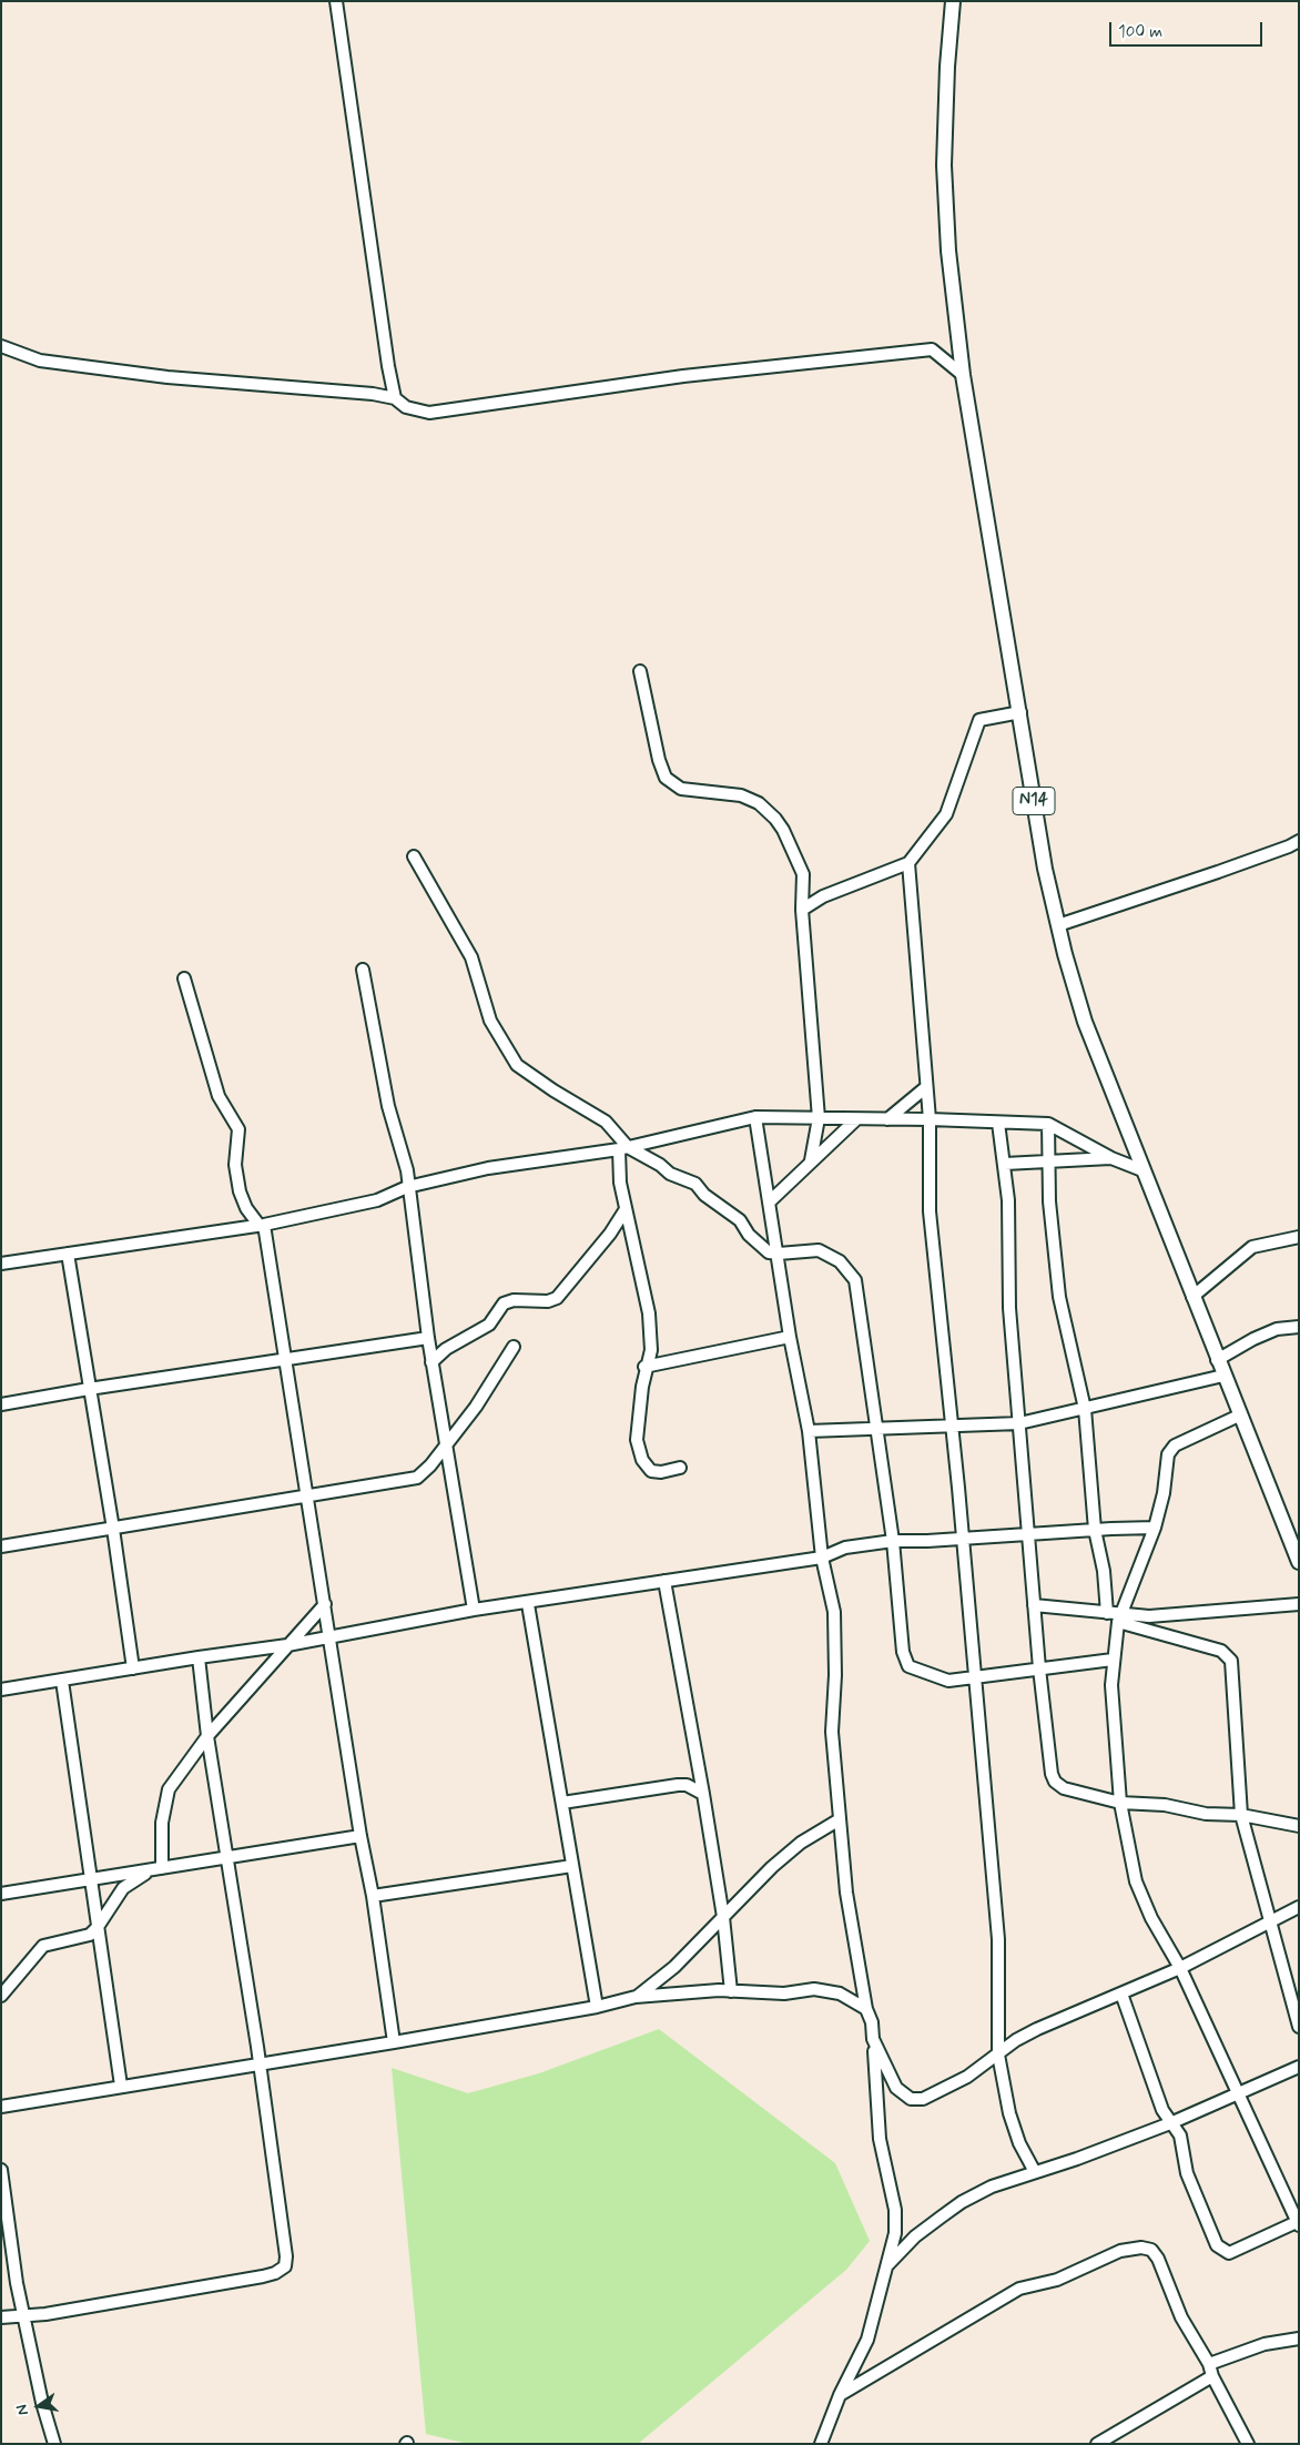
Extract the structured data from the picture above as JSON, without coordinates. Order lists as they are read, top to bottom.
{
  "streets": {
    "main road": ["N14"]
  },
  "scale_bar": "100 m",
  "north": "left"
}
